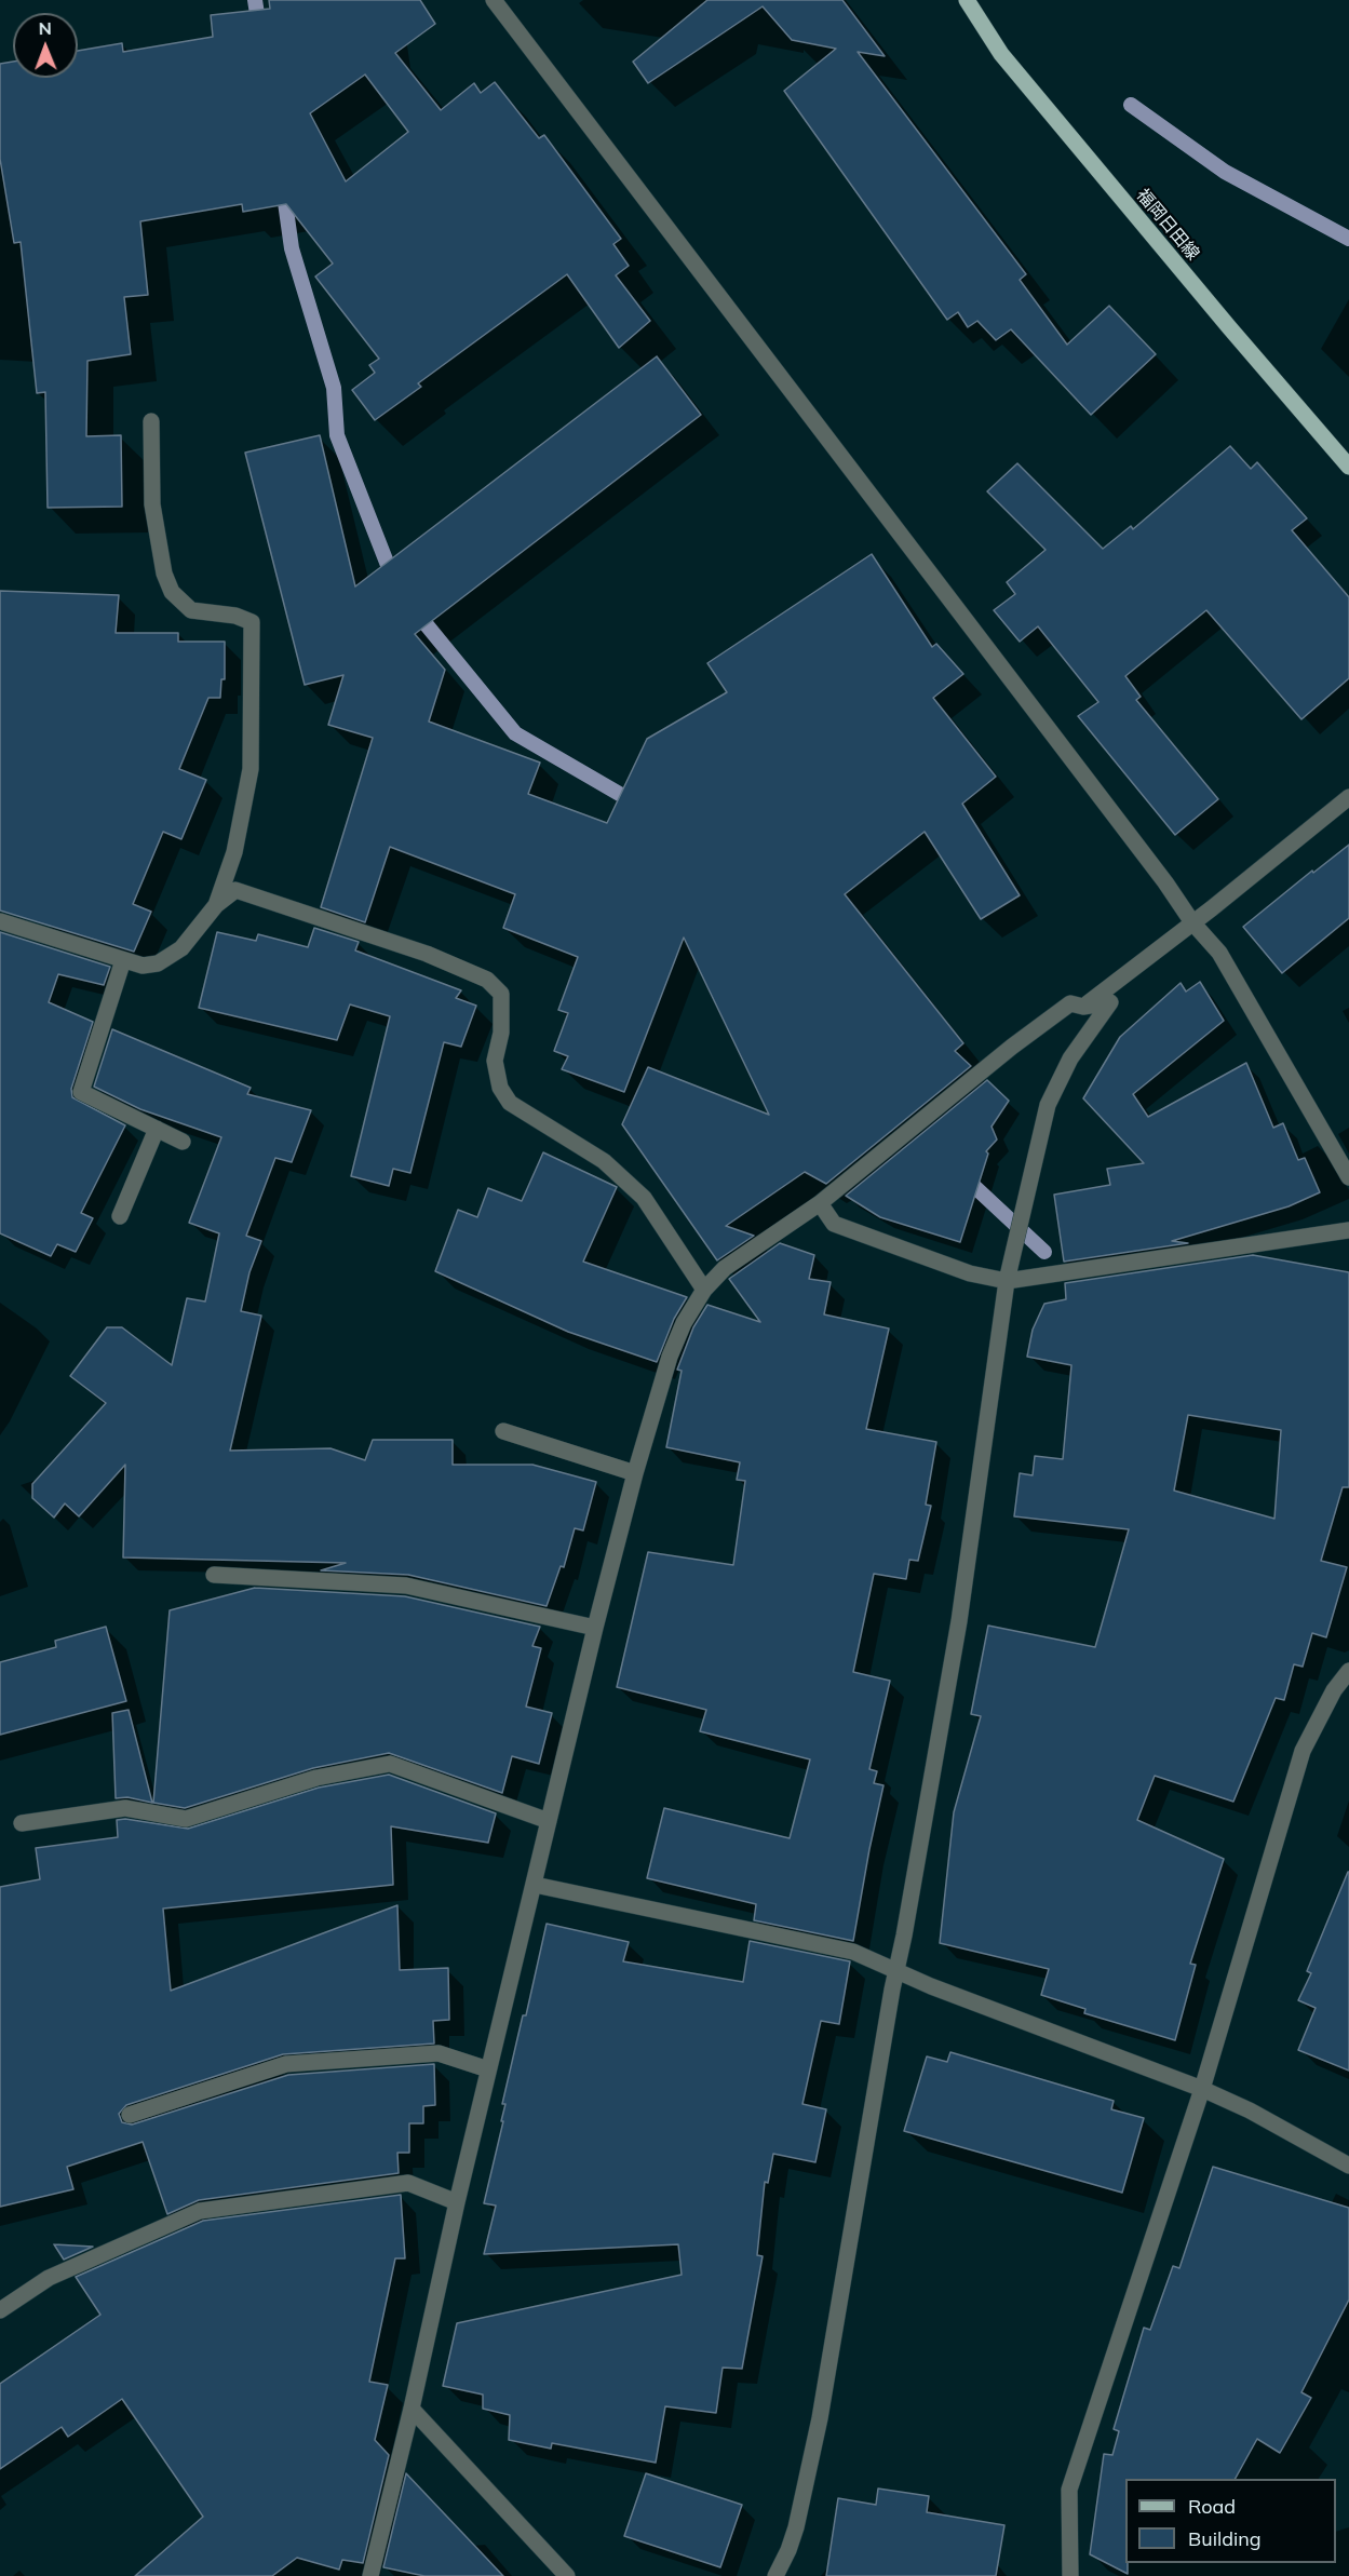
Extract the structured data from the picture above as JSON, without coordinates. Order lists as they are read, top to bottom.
{
  "streets": {
    "main road": ["福岡日田線"]
  },
  "legend": ["Road", "Building"],
  "north": "top"
}
